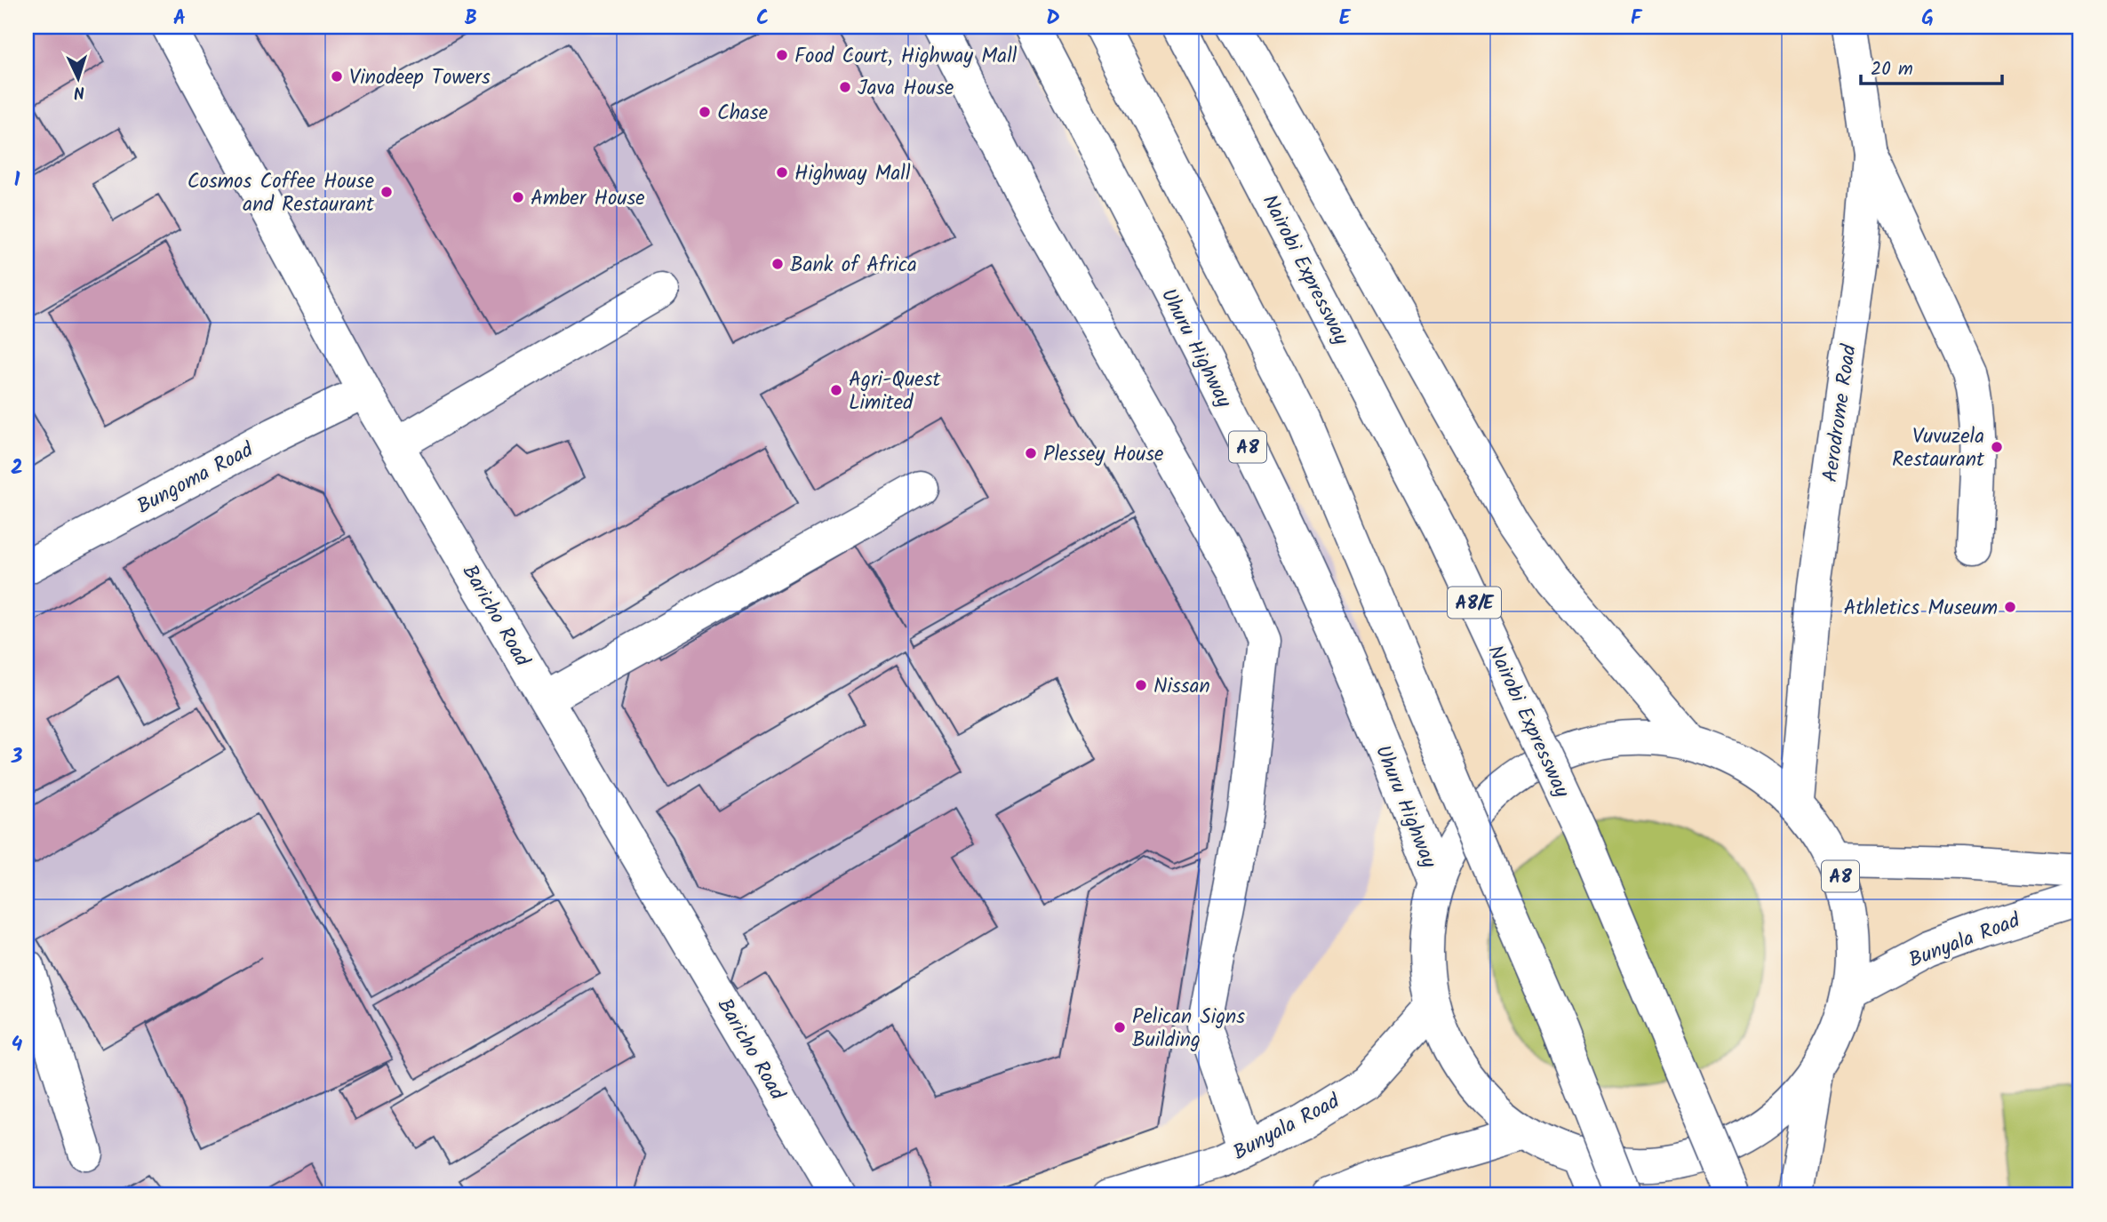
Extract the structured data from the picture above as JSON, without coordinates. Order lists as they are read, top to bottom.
{
  "streets": {
    "main road": [
      "Nairobi Expressway",
      "Uhuru Highway",
      "Aerodrome Road",
      "A8",
      "Bungoma Road",
      "A8/E",
      "Baricho Road",
      "Bunyala Road"
    ]
  },
  "crossings": [
    ["Uhuru Highway", "A8"],
    ["Aerodrome Road", "A8"],
    ["A8", "Bunyala Road"],
    ["Bungoma Road", "Baricho Road"]
  ],
  "places": [
    "Food Court, Highway Mall",
    "Vinodeep Towers",
    "Java House",
    "Chase",
    "Highway Mall",
    "Cosmos Coffee House and Restaurant",
    "Amber House",
    "Bank of Africa",
    "Agri-Quest Limited",
    "Vuvuzela Restaurant",
    "Plessey House",
    "Athletics Museum",
    "Nissan",
    "Pelican Signs Building"
  ],
  "scale_bar": "20 m",
  "north": "bottom",
  "grid": {
    "columns": [
      "A",
      "B",
      "C",
      "D",
      "E",
      "F",
      "G"
    ],
    "rows": [
      "1",
      "2",
      "3",
      "4"
    ]
  }
}
